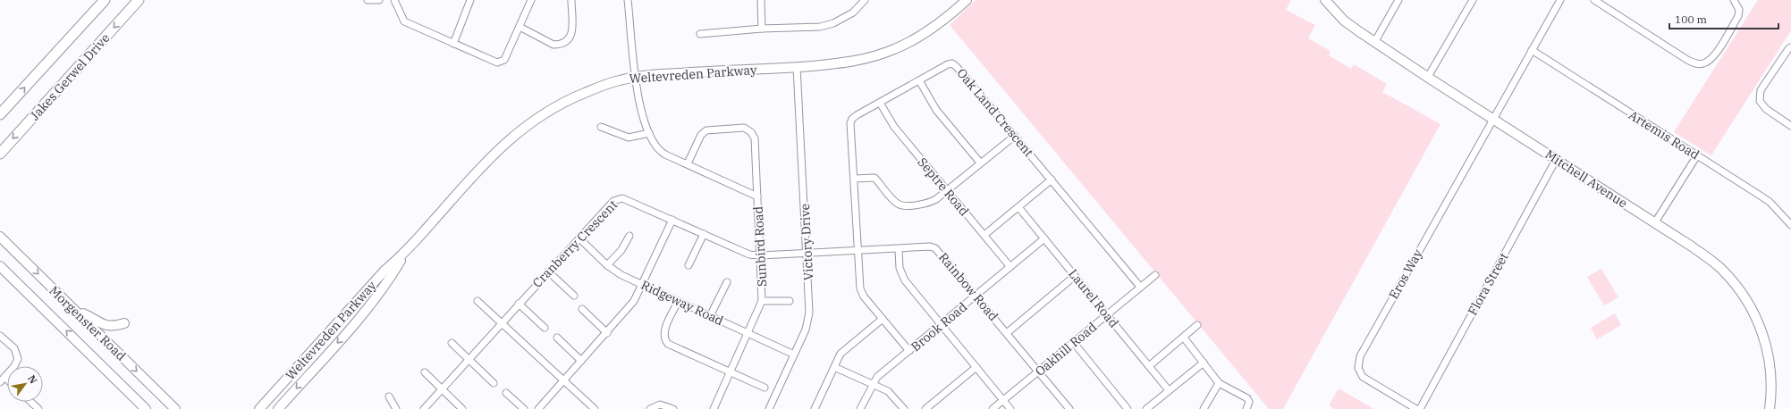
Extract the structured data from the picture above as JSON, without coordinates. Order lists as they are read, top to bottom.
{
  "streets": {
    "main road": ["Jakes Gerwel Drive"],
    "street": [
      "Weltevreden Parkway",
      "Oak Land Crescent",
      "Artemis Road",
      "Mitchell Avenue",
      "Septre Road",
      "Victory Drive",
      "Cranberry Crescent",
      "Sunbird Road",
      "Eros Way",
      "Flora Street",
      "Rainbow Road",
      "Laurel Road",
      "Ridgeway Road",
      "Morgenster Road",
      "Brook Road",
      "Oakhill Road"
    ]
  },
  "crossings": [
    ["Weltevreden Parkway", "Victory Drive"],
    ["Weltevreden Parkway", "Sunbird Road"],
    ["Oak Land Crescent", "Septre Road"],
    ["Oak Land Crescent", "Rainbow Road"],
    ["Oak Land Crescent", "Brook Road"],
    ["Oak Land Crescent", "Oakhill Road"],
    ["Artemis Road", "Eros Way"],
    ["Mitchell Avenue", "Eros Way"],
    ["Mitchell Avenue", "Flora Street"],
    ["Septre Road", "Brook Road"],
    ["Victory Drive", "Cranberry Crescent"],
    ["Victory Drive", "Rainbow Road"],
    ["Victory Drive", "Ridgeway Road"],
    ["Cranberry Crescent", "Sunbird Road"],
    ["Cranberry Crescent", "Rainbow Road"],
    ["Cranberry Crescent", "Ridgeway Road"],
    ["Sunbird Road", "Ridgeway Road"],
    ["Rainbow Road", "Brook Road"],
    ["Rainbow Road", "Oakhill Road"],
    ["Laurel Road", "Brook Road"],
    ["Laurel Road", "Oakhill Road"]
  ],
  "scale_bar": "100 m",
  "north": "top right"
}
